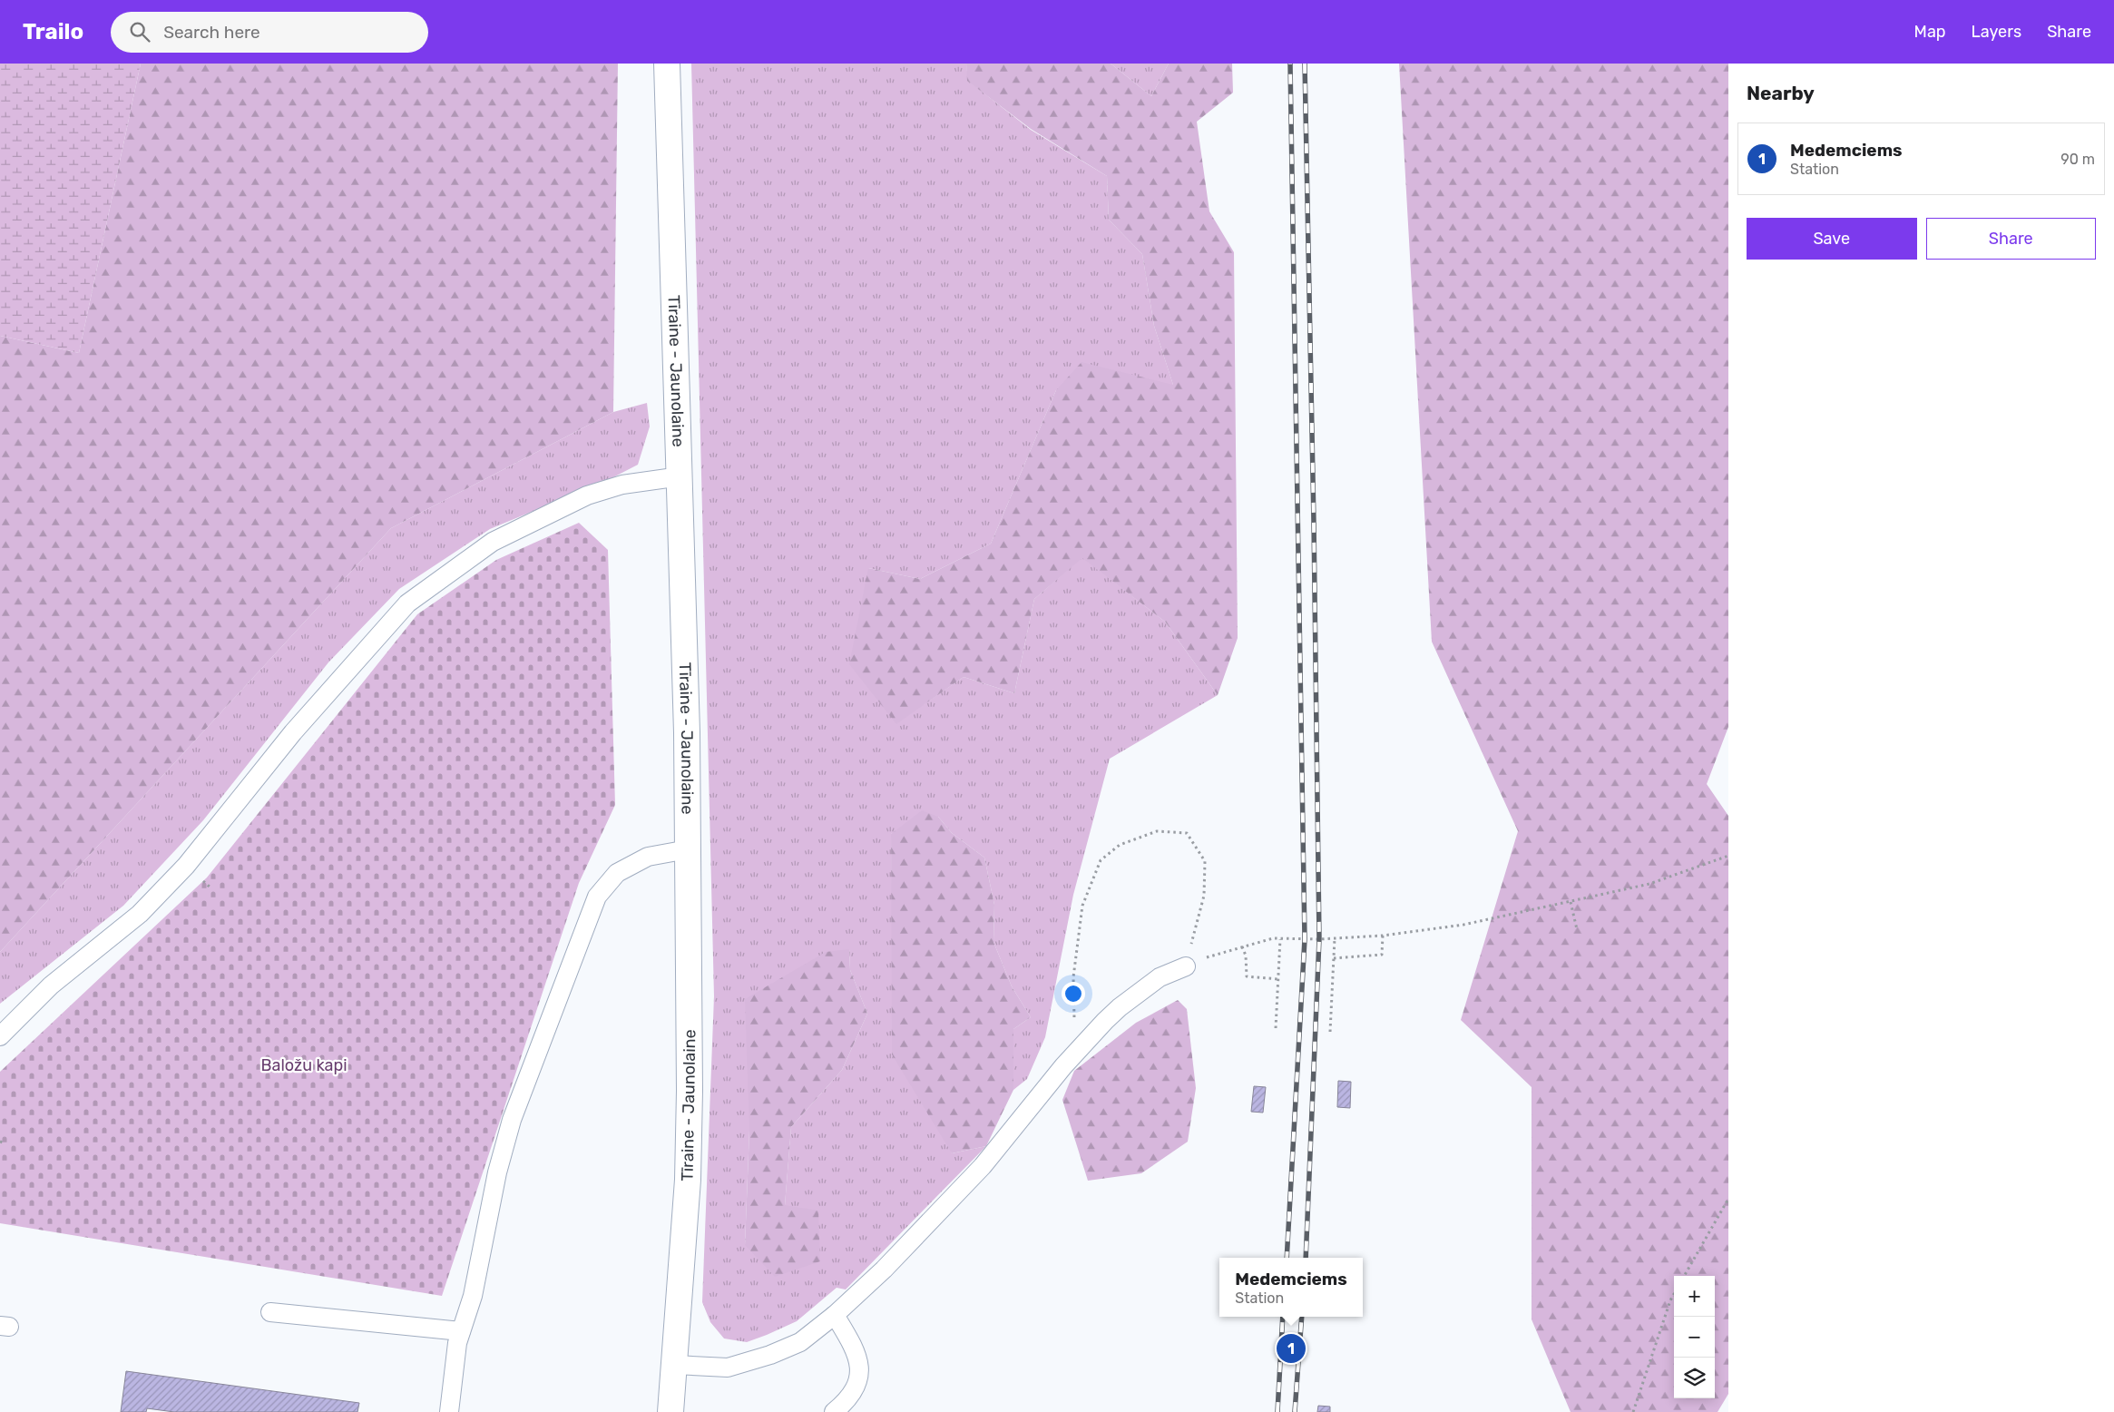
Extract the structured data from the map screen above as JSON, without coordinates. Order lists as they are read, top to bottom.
{
  "streets": {
    "main road": ["Tīraine - Jaunolaine"]
  },
  "parks": ["Baložu kapi"],
  "page": {
    "header": "Trailo",
    "search": "Search here",
    "nav": ["Map", "Layers", "Share"],
    "heading": "Nearby",
    "list": [
      {
        "mark": "1",
        "name": "Medemciems",
        "note": "Station",
        "value": "90 m"
      }
    ],
    "buttons": ["Save", "Share"],
    "popup": ["Medemciems", "Station"],
    "map_buttons": ["+", "−"],
    "pins": "1"
  }
}
